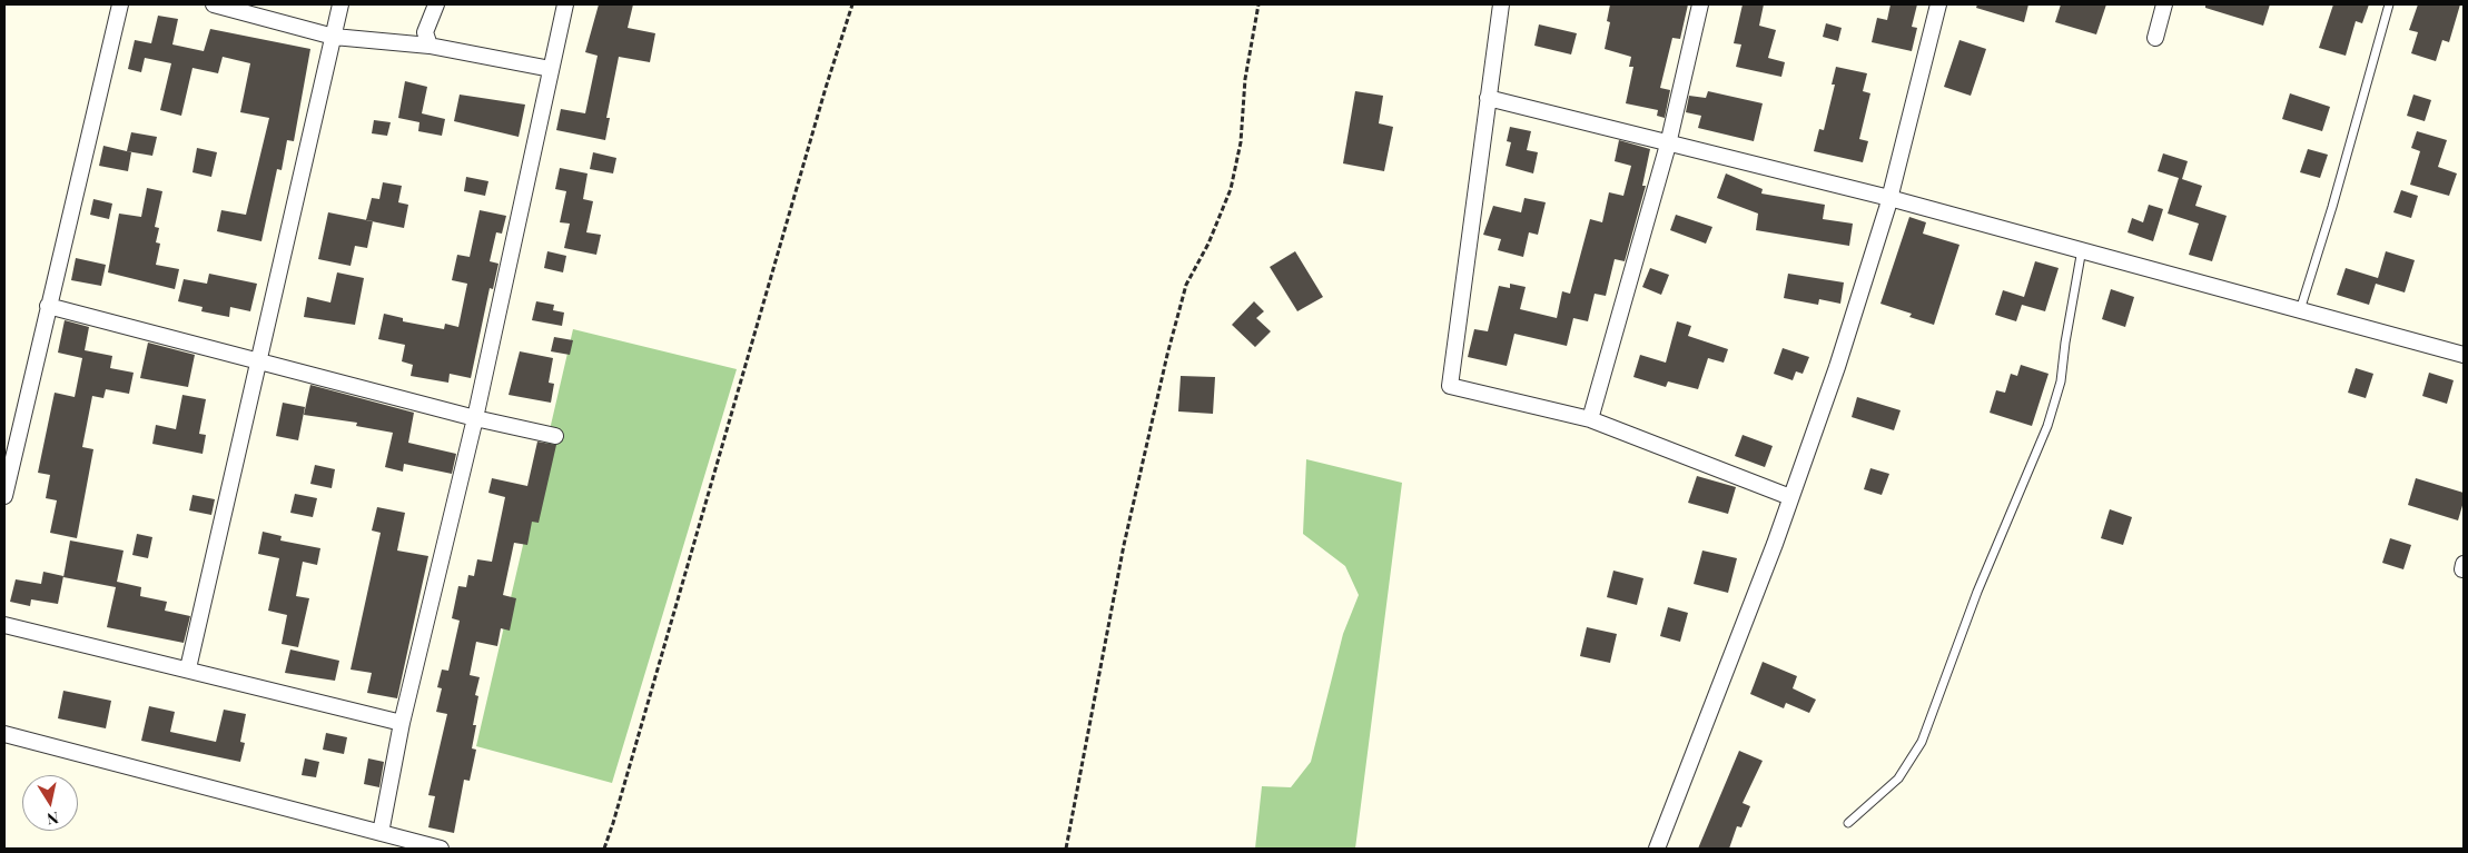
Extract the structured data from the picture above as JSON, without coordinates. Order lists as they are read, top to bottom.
{
  "north": "bottom"
}
